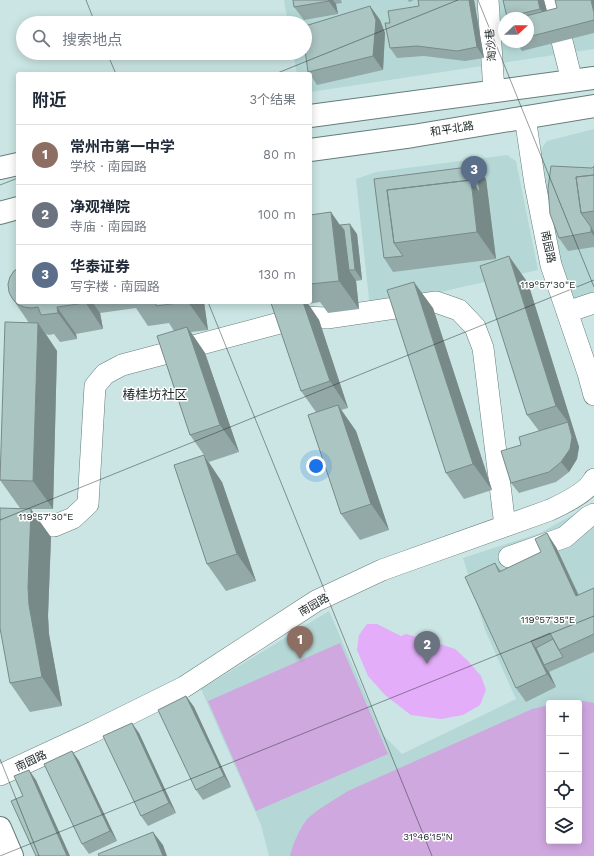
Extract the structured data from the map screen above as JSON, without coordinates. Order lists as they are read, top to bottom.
{
  "streets": {
    "main road": ["和平北路"],
    "street": ["淘沙巷", "南园路"]
  },
  "crossings": [
    ["和平北路", "南园路"]
  ],
  "districts": ["椿桂坊社区"],
  "north": "right",
  "page": {
    "search": "搜索地点",
    "heading": ["附近", "3个结果"],
    "list": [
      {
        "mark": "1",
        "name": "常州市第一中学",
        "note": "学校 · 南园路",
        "value": "80 m"
      },
      {
        "mark": "2",
        "name": "净观禅院",
        "note": "寺庙 · 南园路",
        "value": "100 m"
      },
      {
        "mark": "3",
        "name": "华泰证券",
        "note": "写字楼 · 南园路",
        "value": "130 m"
      }
    ],
    "pins": ["3", "1", "2"],
    "map_buttons": ["+", "−"]
  },
  "coordinates": ["119°57'30\"E", "119°57'35\"E", "31°46'15\"N"]
}
